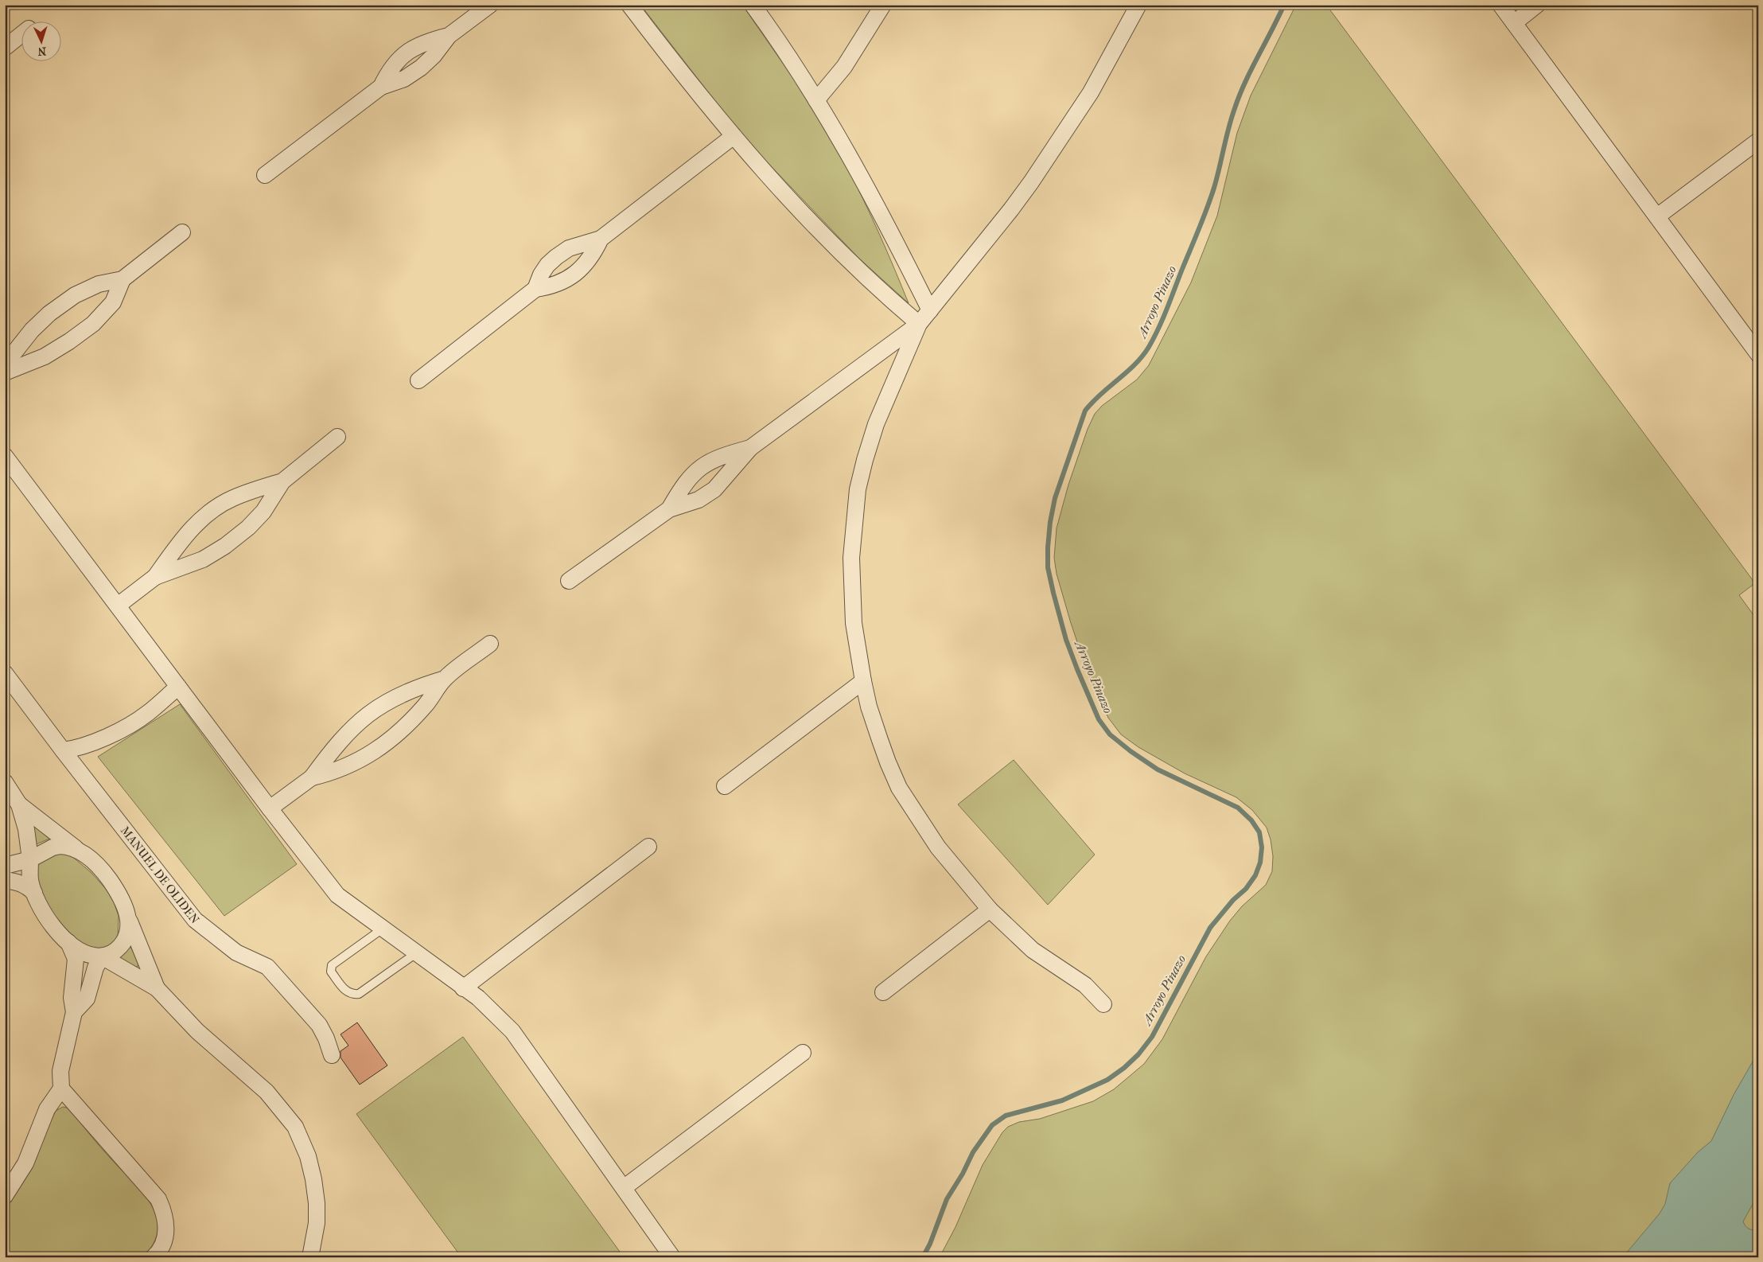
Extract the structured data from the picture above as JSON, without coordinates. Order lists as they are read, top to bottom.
{
  "streets": {
    "street": ["MANUEL DE OLIDEN"]
  },
  "water": ["Arroyo Pinazo"],
  "north": "bottom"
}
